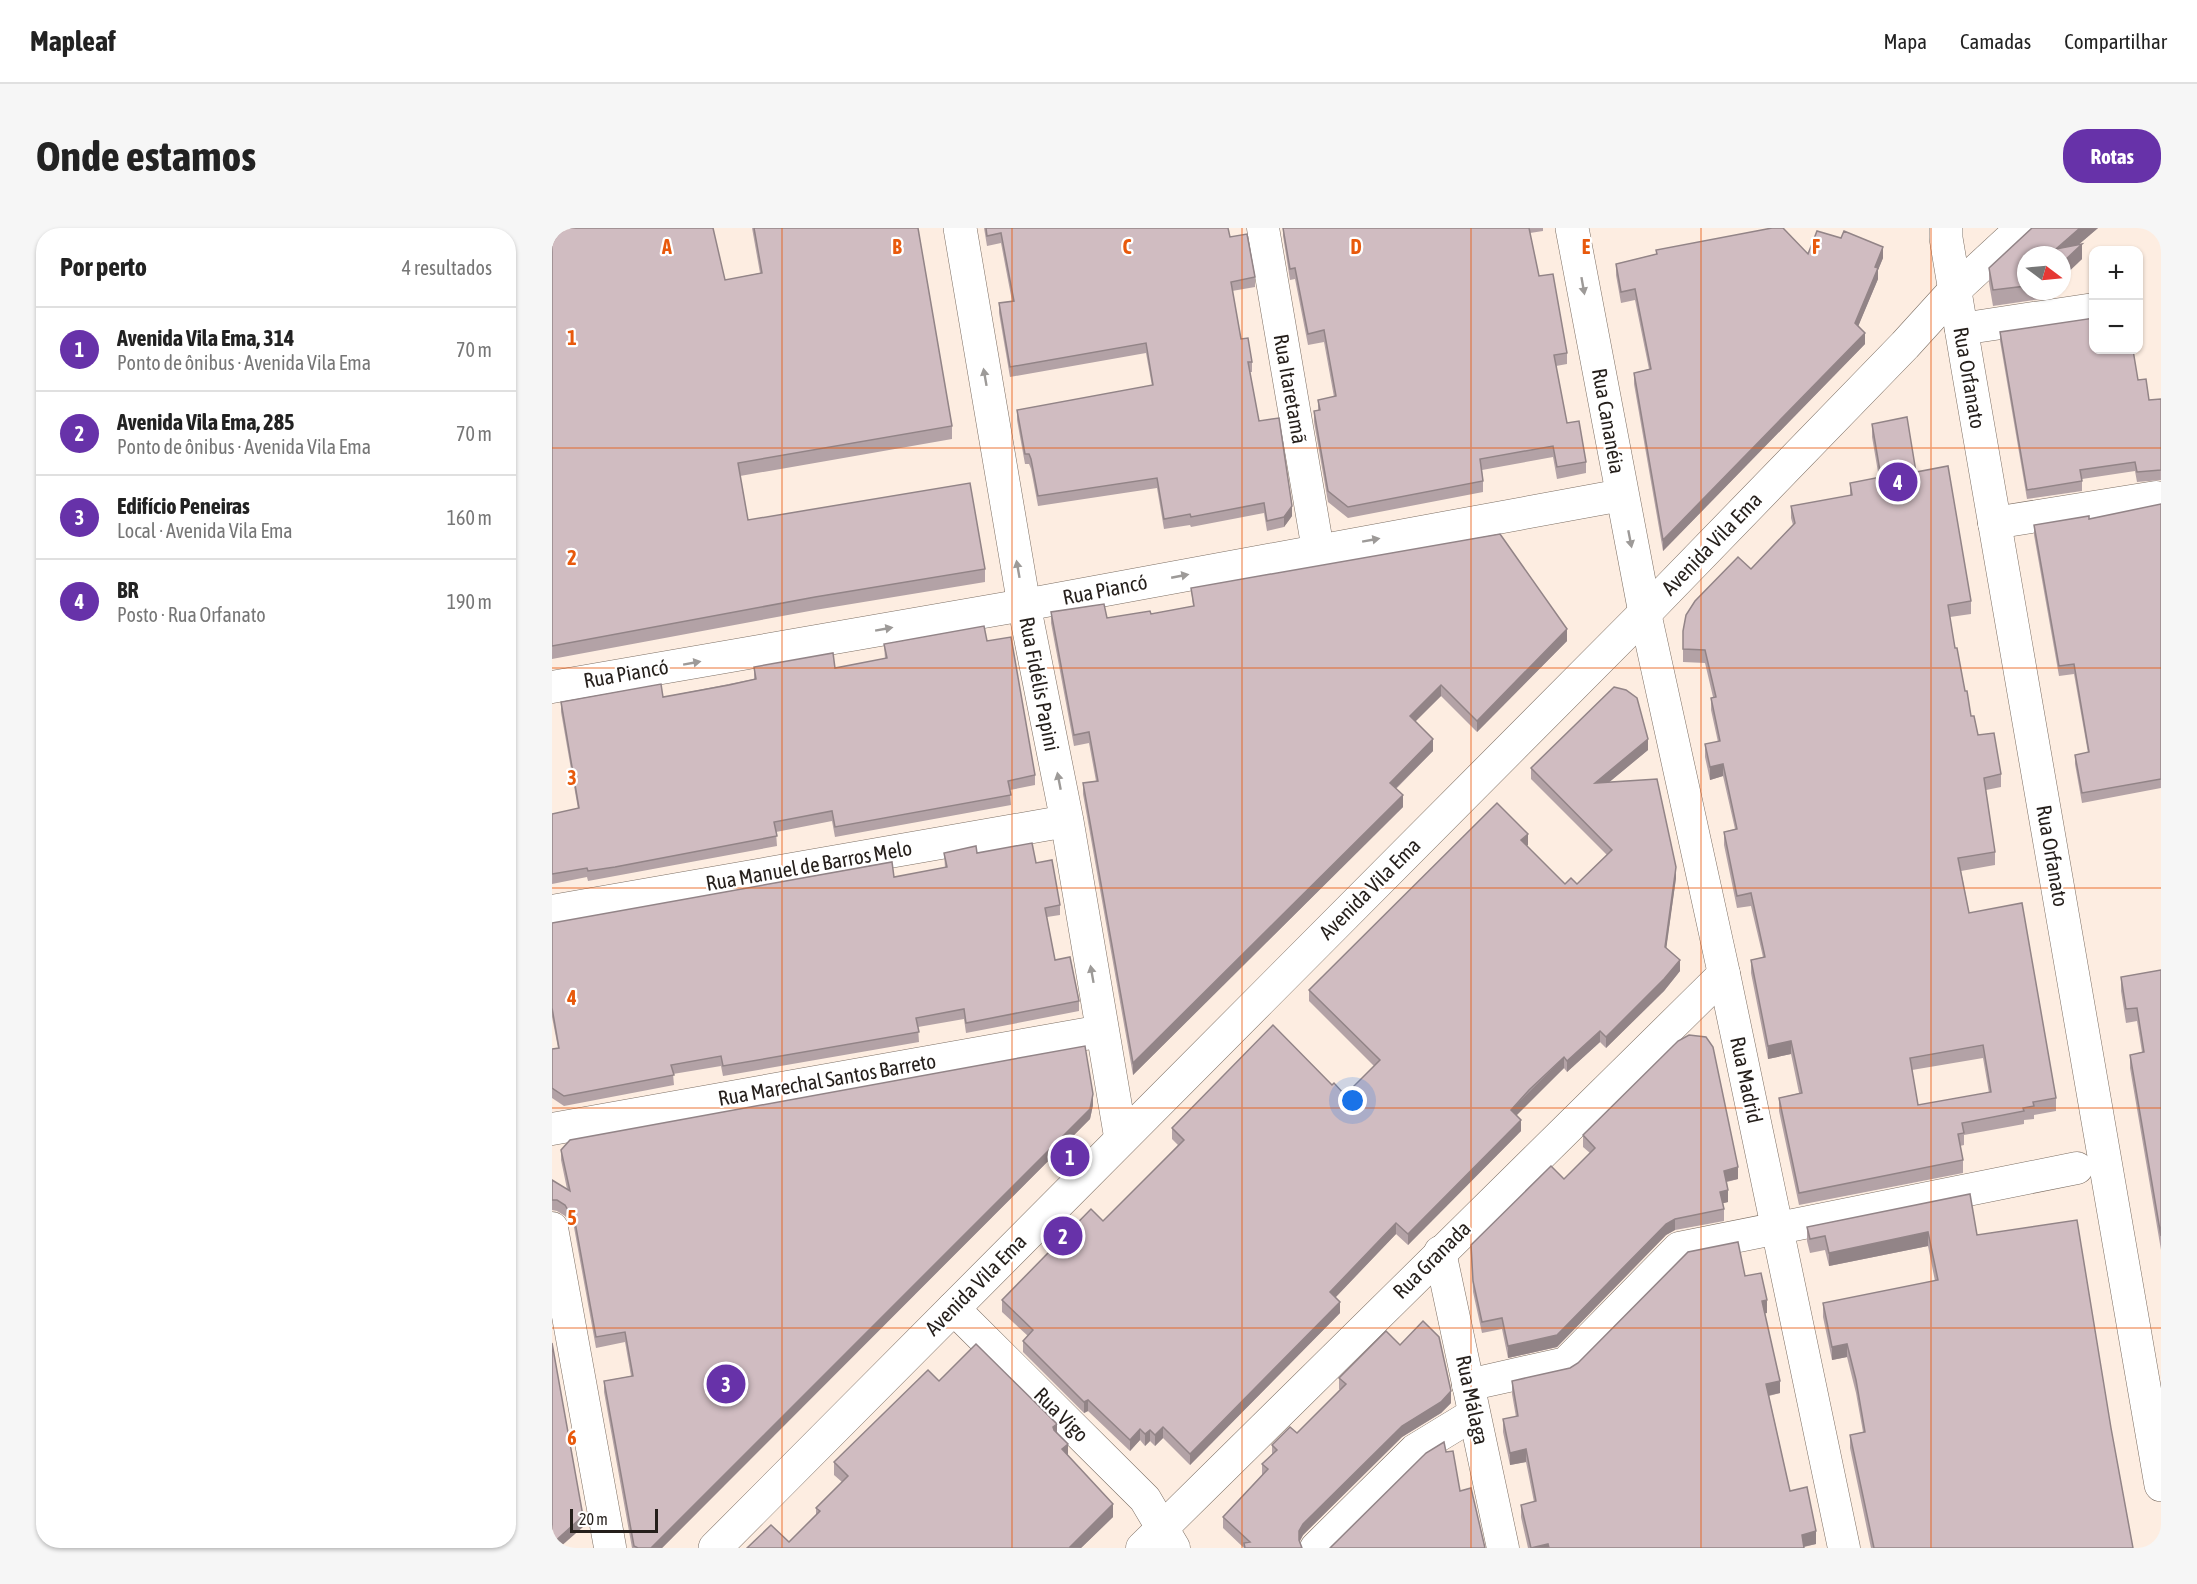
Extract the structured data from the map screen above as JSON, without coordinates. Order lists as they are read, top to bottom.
{
  "streets": {
    "main road": [
      "Rua Orfanato",
      "Rua Cananéia",
      "Avenida Vila Ema",
      "Rua Fidélis Papini"
    ],
    "street": [
      "Rua Itaretamã",
      "Rua Piancó",
      "Rua Manuel de Barros Melo",
      "Rua Marechal Santos Barreto",
      "Rua Madrid",
      "Rua Granada",
      "Rua Málaga",
      "Rua Vigo"
    ]
  },
  "crossings": [
    ["Rua Orfanato", "Avenida Vila Ema"],
    ["Rua Itaretamã", "Rua Piancó"],
    ["Rua Cananéia", "Avenida Vila Ema"],
    ["Rua Cananéia", "Rua Piancó"],
    ["Rua Cananéia", "Rua Madrid"],
    ["Avenida Vila Ema", "Rua Fidélis Papini"],
    ["Avenida Vila Ema", "Rua Madrid"],
    ["Avenida Vila Ema", "Rua Vigo"],
    ["Rua Piancó", "Rua Fidélis Papini"],
    ["Rua Fidélis Papini", "Rua Manuel de Barros Melo"],
    ["Rua Fidélis Papini", "Rua Marechal Santos Barreto"],
    ["Rua Madrid", "Rua Granada"],
    ["Rua Granada", "Rua Málaga"],
    ["Rua Granada", "Rua Vigo"]
  ],
  "one_way": ["Rua Cananéia", "Rua Piancó", "Rua Fidélis Papini"],
  "scale_bar": "20 m",
  "north": "right",
  "page": {
    "header": "Mapleaf",
    "nav": ["Mapa", "Camadas", "Compartilhar"],
    "buttons": "Rotas",
    "title": "Onde estamos",
    "heading": ["Por perto", "4 resultados"],
    "map_buttons": ["+", "−"],
    "list": [
      {
        "mark": "1",
        "name": "Avenida Vila Ema, 314",
        "note": "Ponto de ônibus · Avenida Vila Ema",
        "value": "70 m"
      },
      {
        "mark": "2",
        "name": "Avenida Vila Ema, 285",
        "note": "Ponto de ônibus · Avenida Vila Ema",
        "value": "70 m"
      },
      {
        "mark": "3",
        "name": "Edifício Peneiras",
        "note": "Local · Avenida Vila Ema",
        "value": "160 m"
      },
      {
        "mark": "4",
        "name": "BR",
        "note": "Posto · Rua Orfanato",
        "value": "190 m"
      }
    ],
    "pins": [
      "4",
      "1",
      "2",
      "3"
    ],
    "scale": "20 m"
  },
  "grid": {
    "columns": [
      "A",
      "B",
      "C",
      "D",
      "E",
      "F"
    ],
    "rows": [
      "1",
      "2",
      "3",
      "4",
      "5",
      "6"
    ]
  }
}
